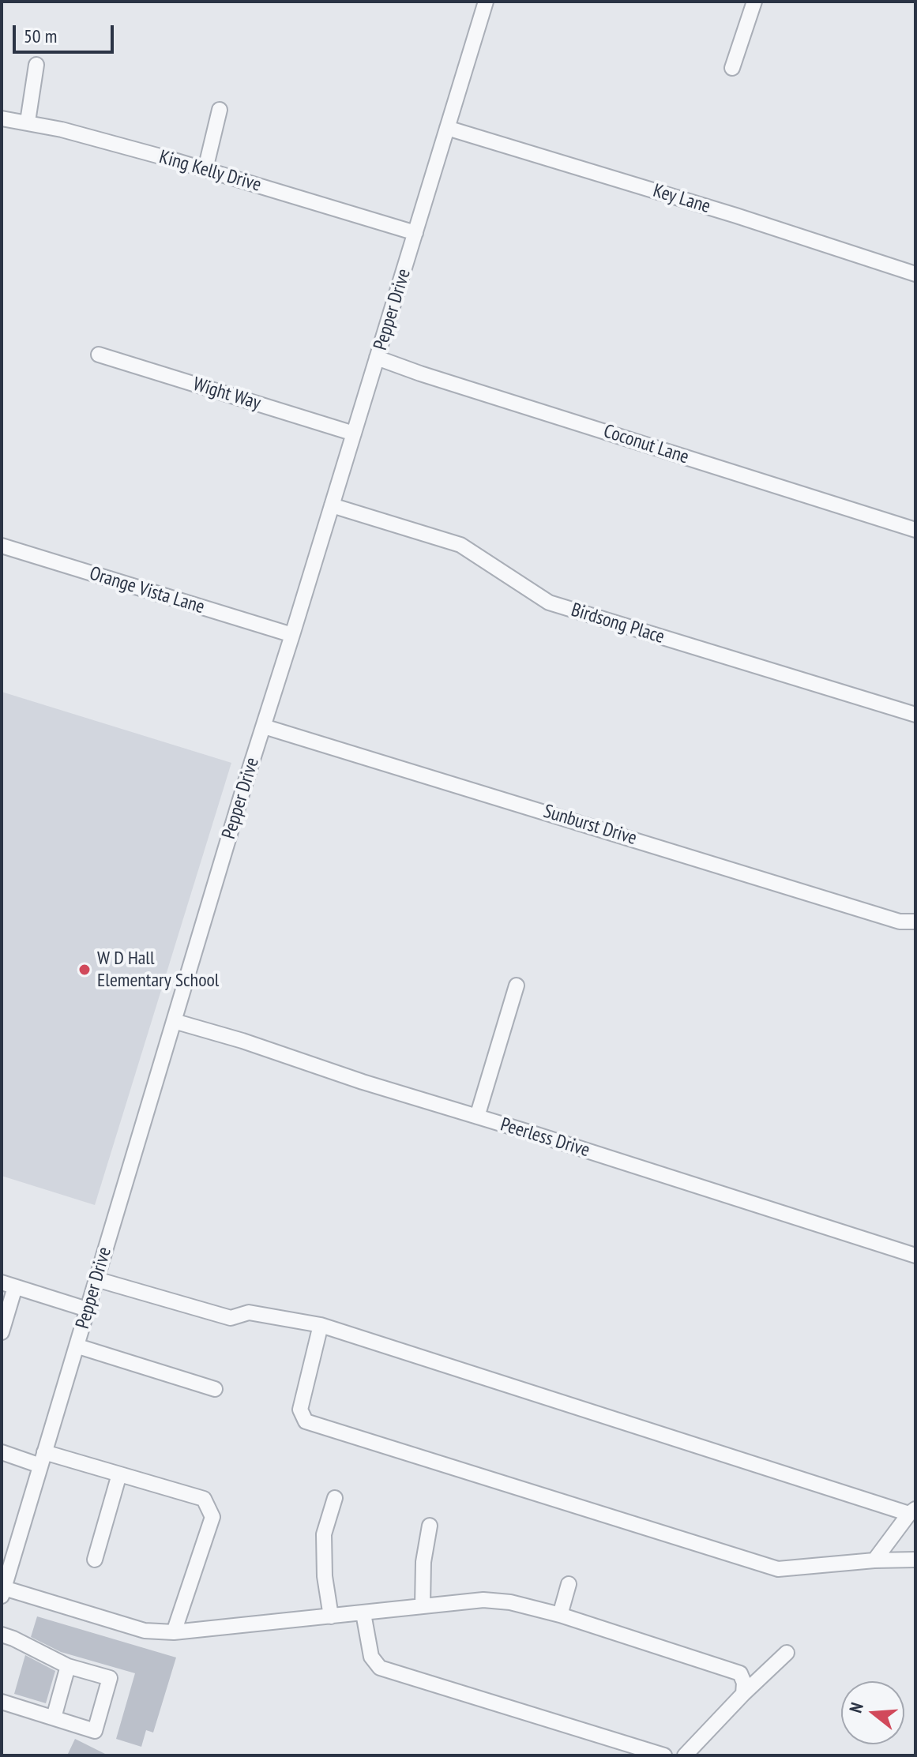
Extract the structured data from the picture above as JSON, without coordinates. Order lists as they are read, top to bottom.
{
  "streets": {
    "street": [
      "King Kelly Drive",
      "Key Lane",
      "Pepper Drive",
      "Wight Way",
      "Coconut Lane",
      "Orange Vista Lane",
      "Birdsong Place",
      "Sunburst Drive",
      "Peerless Drive"
    ]
  },
  "crossings": [
    ["King Kelly Drive", "Pepper Drive"],
    ["Key Lane", "Pepper Drive"],
    ["Pepper Drive", "Wight Way"],
    ["Pepper Drive", "Coconut Lane"],
    ["Pepper Drive", "Orange Vista Lane"],
    ["Pepper Drive", "Birdsong Place"],
    ["Pepper Drive", "Sunburst Drive"],
    ["Pepper Drive", "Peerless Drive"]
  ],
  "places": ["W D Hall Elementary School"],
  "scale_bar": "50 m",
  "north": "left"
}
